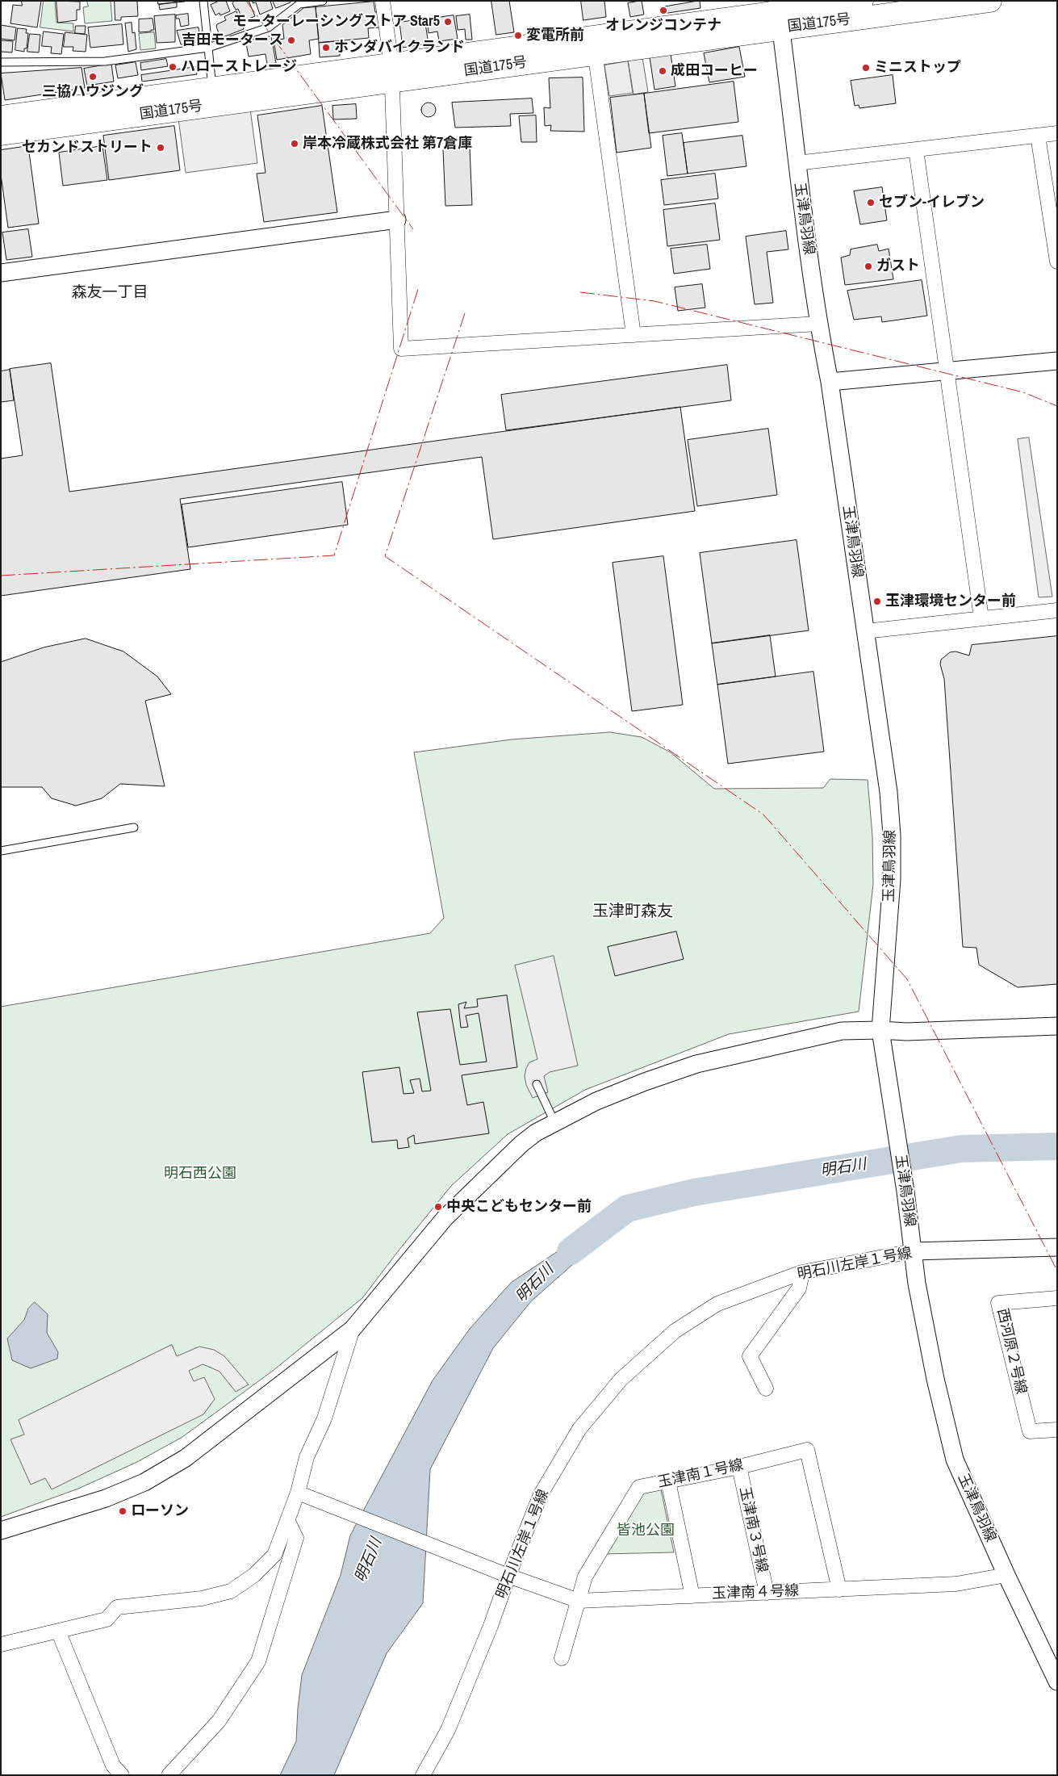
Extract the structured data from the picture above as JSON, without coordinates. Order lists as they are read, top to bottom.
{
  "streets": {
    "highway": ["国道175号"],
    "street": [
      "玉津鳥羽線",
      "明石川左岸１号線",
      "西河原２号線",
      "玉津南１号線",
      "玉津南３号線",
      "玉津南４号線"
    ]
  },
  "crossings": [
    ["国道175号", "玉津鳥羽線"],
    ["玉津鳥羽線", "明石川左岸１号線"],
    ["玉津鳥羽線", "玉津南４号線"],
    ["明石川左岸１号線", "玉津南４号線"],
    ["玉津南１号線", "玉津南３号線"],
    ["玉津南１号線", "玉津南４号線"],
    ["玉津南３号線", "玉津南４号線"]
  ],
  "districts": ["森友一丁目", "玉津町森友"],
  "water": ["明石川"],
  "parks": ["明石西公園", "皆池公園"],
  "places": [
    "オレンジコンテナ",
    "モーターレーシングストア Star5",
    "変電所前",
    "吉田モータース",
    "ホンダバイクランド",
    "ハローストレージ",
    "ミニストップ",
    "成田コーヒー",
    "三協ハウジング",
    "岸本冷蔵株式会社 第7倉庫",
    "セカンドストリート",
    "セブン-イレブン",
    "ガスト",
    "玉津環境センター前",
    "中央こどもセンター前",
    "ローソン"
  ]
}
